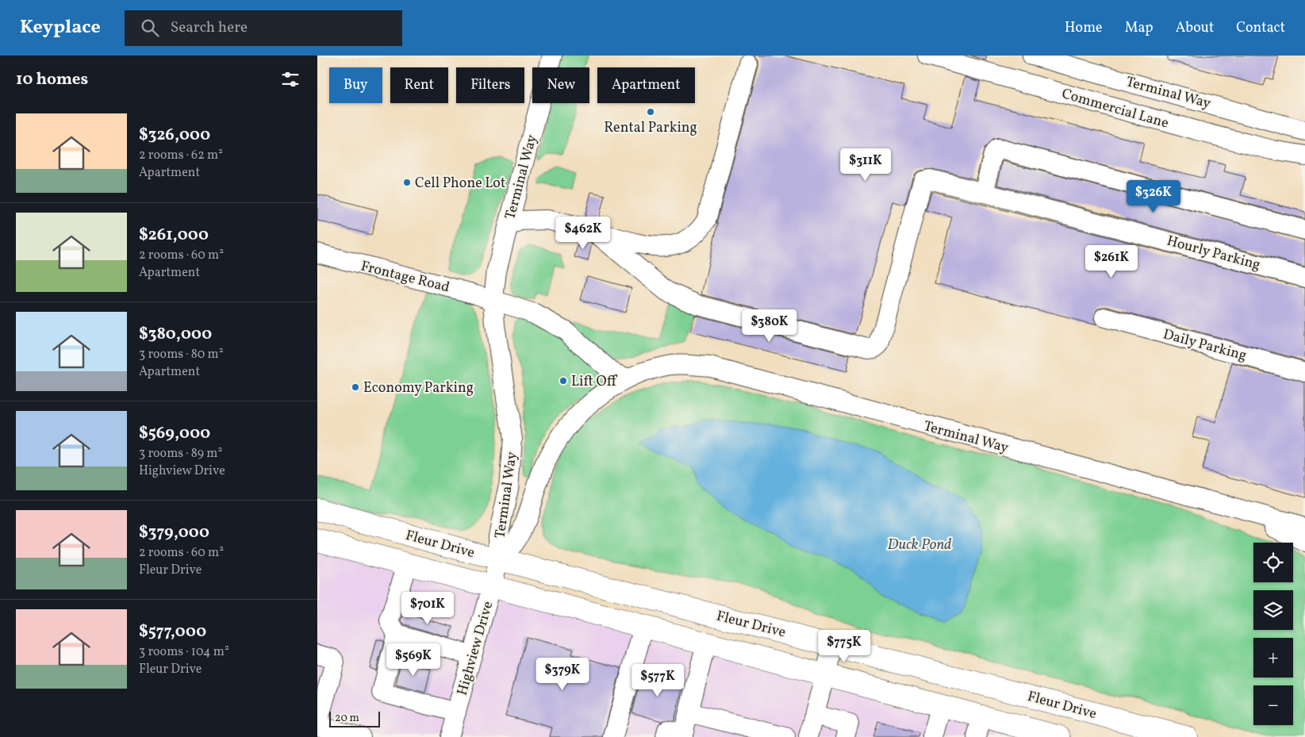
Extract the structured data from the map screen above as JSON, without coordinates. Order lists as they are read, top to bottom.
{
  "streets": {
    "main road": ["Fleur Drive"],
    "street": [
      "Terminal Way",
      "Commercial Lane",
      "Hourly Parking",
      "Frontage Road",
      "Daily Parking",
      "Highview Drive"
    ]
  },
  "crossings": [
    ["Terminal Way", "Frontage Road"],
    ["Terminal Way", "Fleur Drive"],
    ["Terminal Way", "Highview Drive"],
    ["Fleur Drive", "Highview Drive"]
  ],
  "water": ["Duck Pond"],
  "places": [
    "Rental Parking",
    "Cell Phone Lot",
    "Lift Off",
    "Economy Parking"
  ],
  "scale_bar": "20 m",
  "page": {
    "header": "Keyplace",
    "search": "Search here",
    "nav": [
      "Home",
      "Map",
      "About",
      "Contact"
    ],
    "heading": "10 homes",
    "chip": [
      "Buy",
      "Rent",
      "Filters",
      "New",
      "Apartment"
    ],
    "list": [
      {
        "name": "$326,000",
        "note": "2 rooms · 62 m² · Apartment"
      },
      {
        "name": "$261,000",
        "note": "2 rooms · 60 m² · Apartment"
      },
      {
        "name": "$380,000",
        "note": "3 rooms · 80 m² · Apartment"
      },
      {
        "name": "$569,000",
        "note": "3 rooms · 89 m² · Highview Drive"
      },
      {
        "name": "$379,000",
        "note": "2 rooms · 60 m² · Fleur Drive"
      },
      {
        "name": "$577,000",
        "note": "3 rooms · 104 m² · Fleur Drive"
      }
    ],
    "price": [
      "$311K",
      "$326K",
      "$462K",
      "$261K",
      "$380K",
      "$701K",
      "$775K",
      "$569K",
      "$379K",
      "$577K"
    ],
    "map_buttons": ["+", "−"],
    "scale": "20 m"
  }
}
